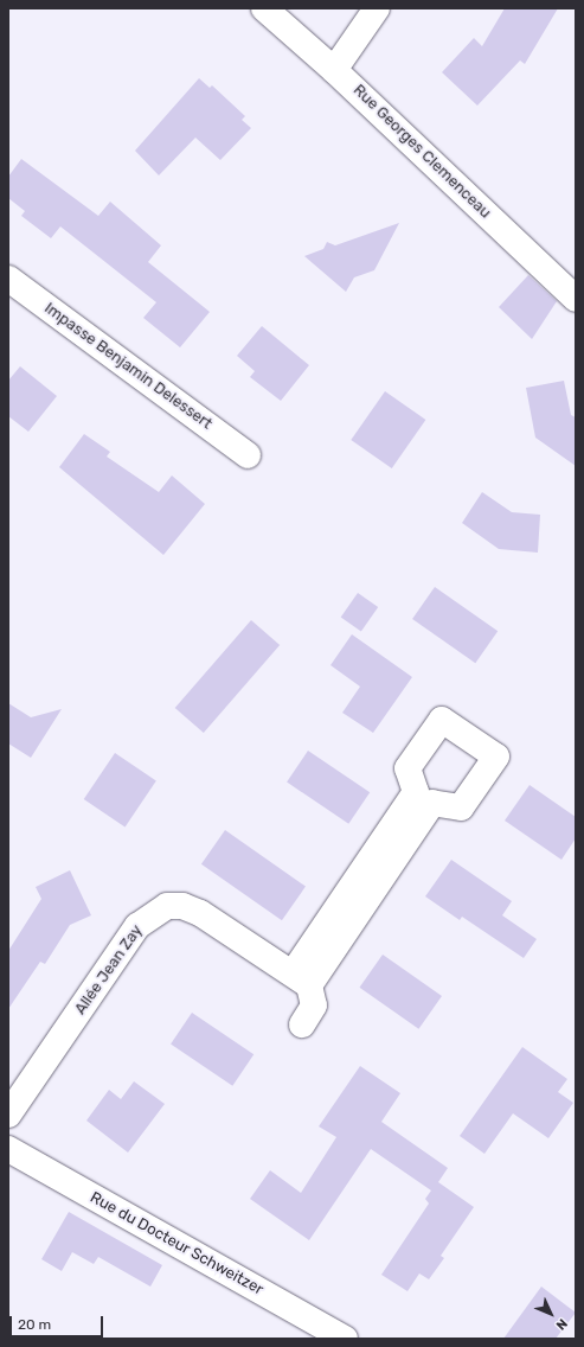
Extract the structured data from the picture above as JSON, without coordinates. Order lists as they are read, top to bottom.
{
  "streets": {
    "street": [
      "Rue Georges Clemenceau",
      "Impasse Benjamin Delessert",
      "Allée Jean Zay",
      "Rue du Docteur Schweitzer"
    ]
  },
  "scale_bar": "20 m",
  "north": "bottom right"
}
